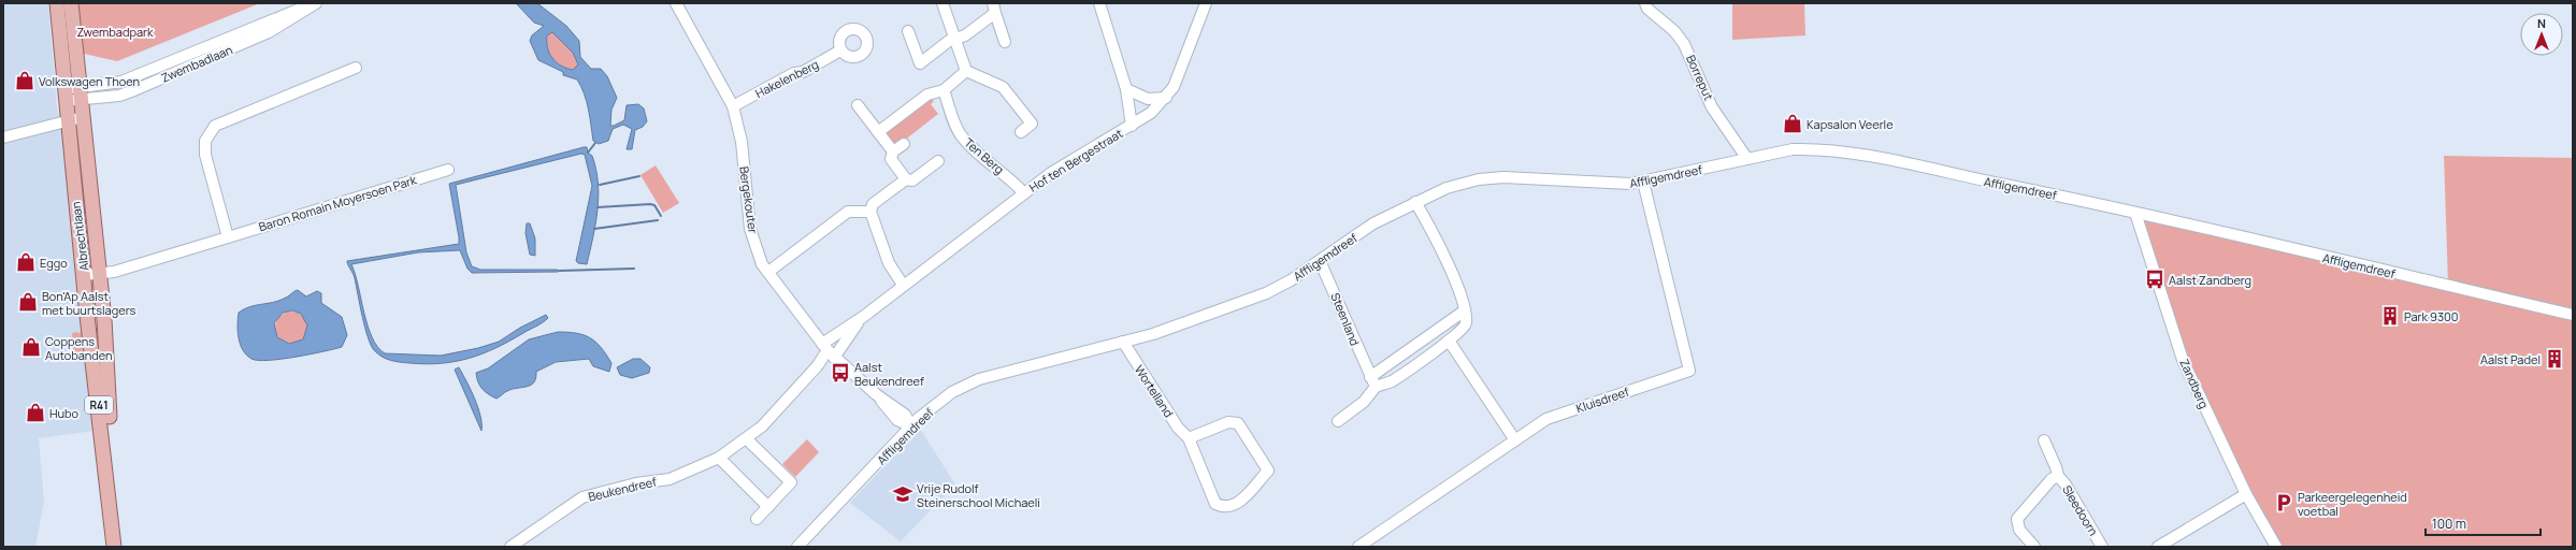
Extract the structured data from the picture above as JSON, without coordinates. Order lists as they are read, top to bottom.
{
  "streets": {
    "main road": ["Albrechtlaan", "R41"],
    "street": [
      "Zwembadlaan",
      "Borreput",
      "Hakelenberg",
      "Ten Berg",
      "Hof ten Bergestraat",
      "Affligemdreef",
      "Bergekouter",
      "Baron Romain Moyersoen Park",
      "Steenland",
      "Zandberg",
      "Wortelland",
      "Kluisdreef",
      "Beukendreef",
      "Sleedoorn"
    ]
  },
  "crossings": [
    ["Zwembadlaan", "Albrechtlaan"],
    ["Borreput", "Affligemdreef"],
    ["Hakelenberg", "Bergekouter"],
    ["Ten Berg", "Hof ten Bergestraat"],
    ["Hof ten Bergestraat", "Bergekouter"],
    ["Hof ten Bergestraat", "Beukendreef"],
    ["Affligemdreef", "Bergekouter"],
    ["Affligemdreef", "Steenland"],
    ["Affligemdreef", "Zandberg"],
    ["Affligemdreef", "Wortelland"],
    ["Affligemdreef", "Kluisdreef"],
    ["Bergekouter", "Beukendreef"],
    ["Baron Romain Moyersoen Park", "Albrechtlaan"]
  ],
  "parks": ["Zwembadpark"],
  "places": {
    "shop": [
      "Volkswagen Thoen",
      "Kapsalon Veerle",
      "Eggo",
      "Bon'Ap Aalst met buurtslagers",
      "Coppens Autobanden",
      "Hubo"
    ],
    "bus stop": ["Aalst Zandberg", "Aalst Beukendreef"],
    "building": ["Park 9300", "Aalst Padel"],
    "school or university": ["Vrije Rudolf Steinerschool Michaeli"],
    "parking": ["Parkeergelegenheid voetbal"]
  },
  "scale_bar": "100 m",
  "north": "top"
}
